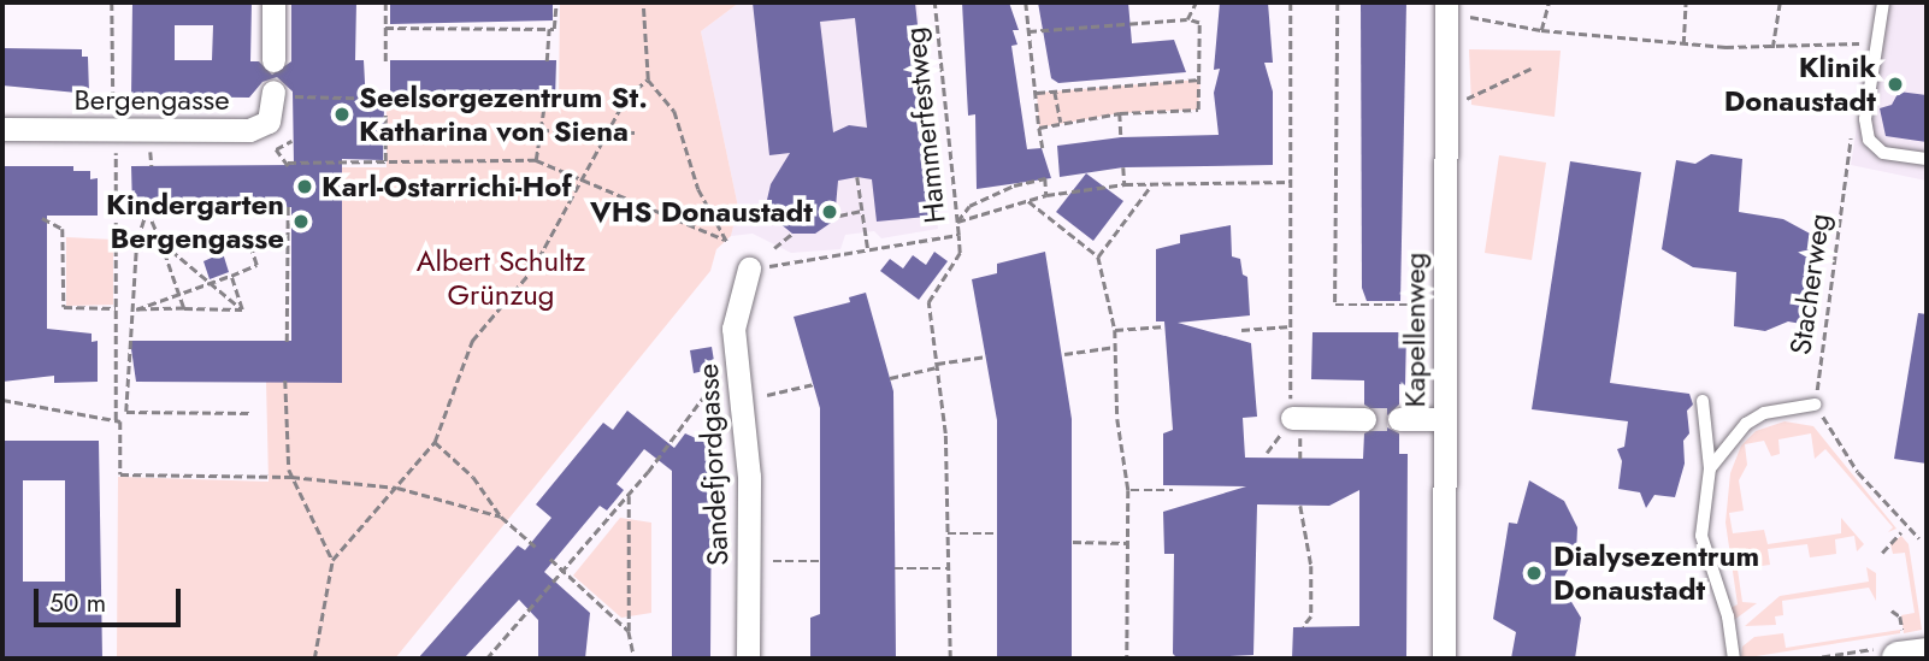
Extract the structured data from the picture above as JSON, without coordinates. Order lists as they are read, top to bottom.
{
  "streets": {
    "street": ["Bergengasse", "Kapellenweg", "Sandefjordgasse"],
    "path": ["Hammerfestweg", "Stacherweg"]
  },
  "crossings": [
    ["Hammerfestweg", "Sandefjordgasse"]
  ],
  "parks": ["Albert Schultz Grünzug"],
  "places": [
    "Klinik Donaustadt",
    "Seelsorgezentrum St. Katharina von Siena",
    "Karl-Ostarrichi-Hof",
    "VHS Donaustadt",
    "Kindergarten Bergengasse",
    "Dialysezentrum Donaustadt"
  ],
  "scale_bar": "50 m"
}
